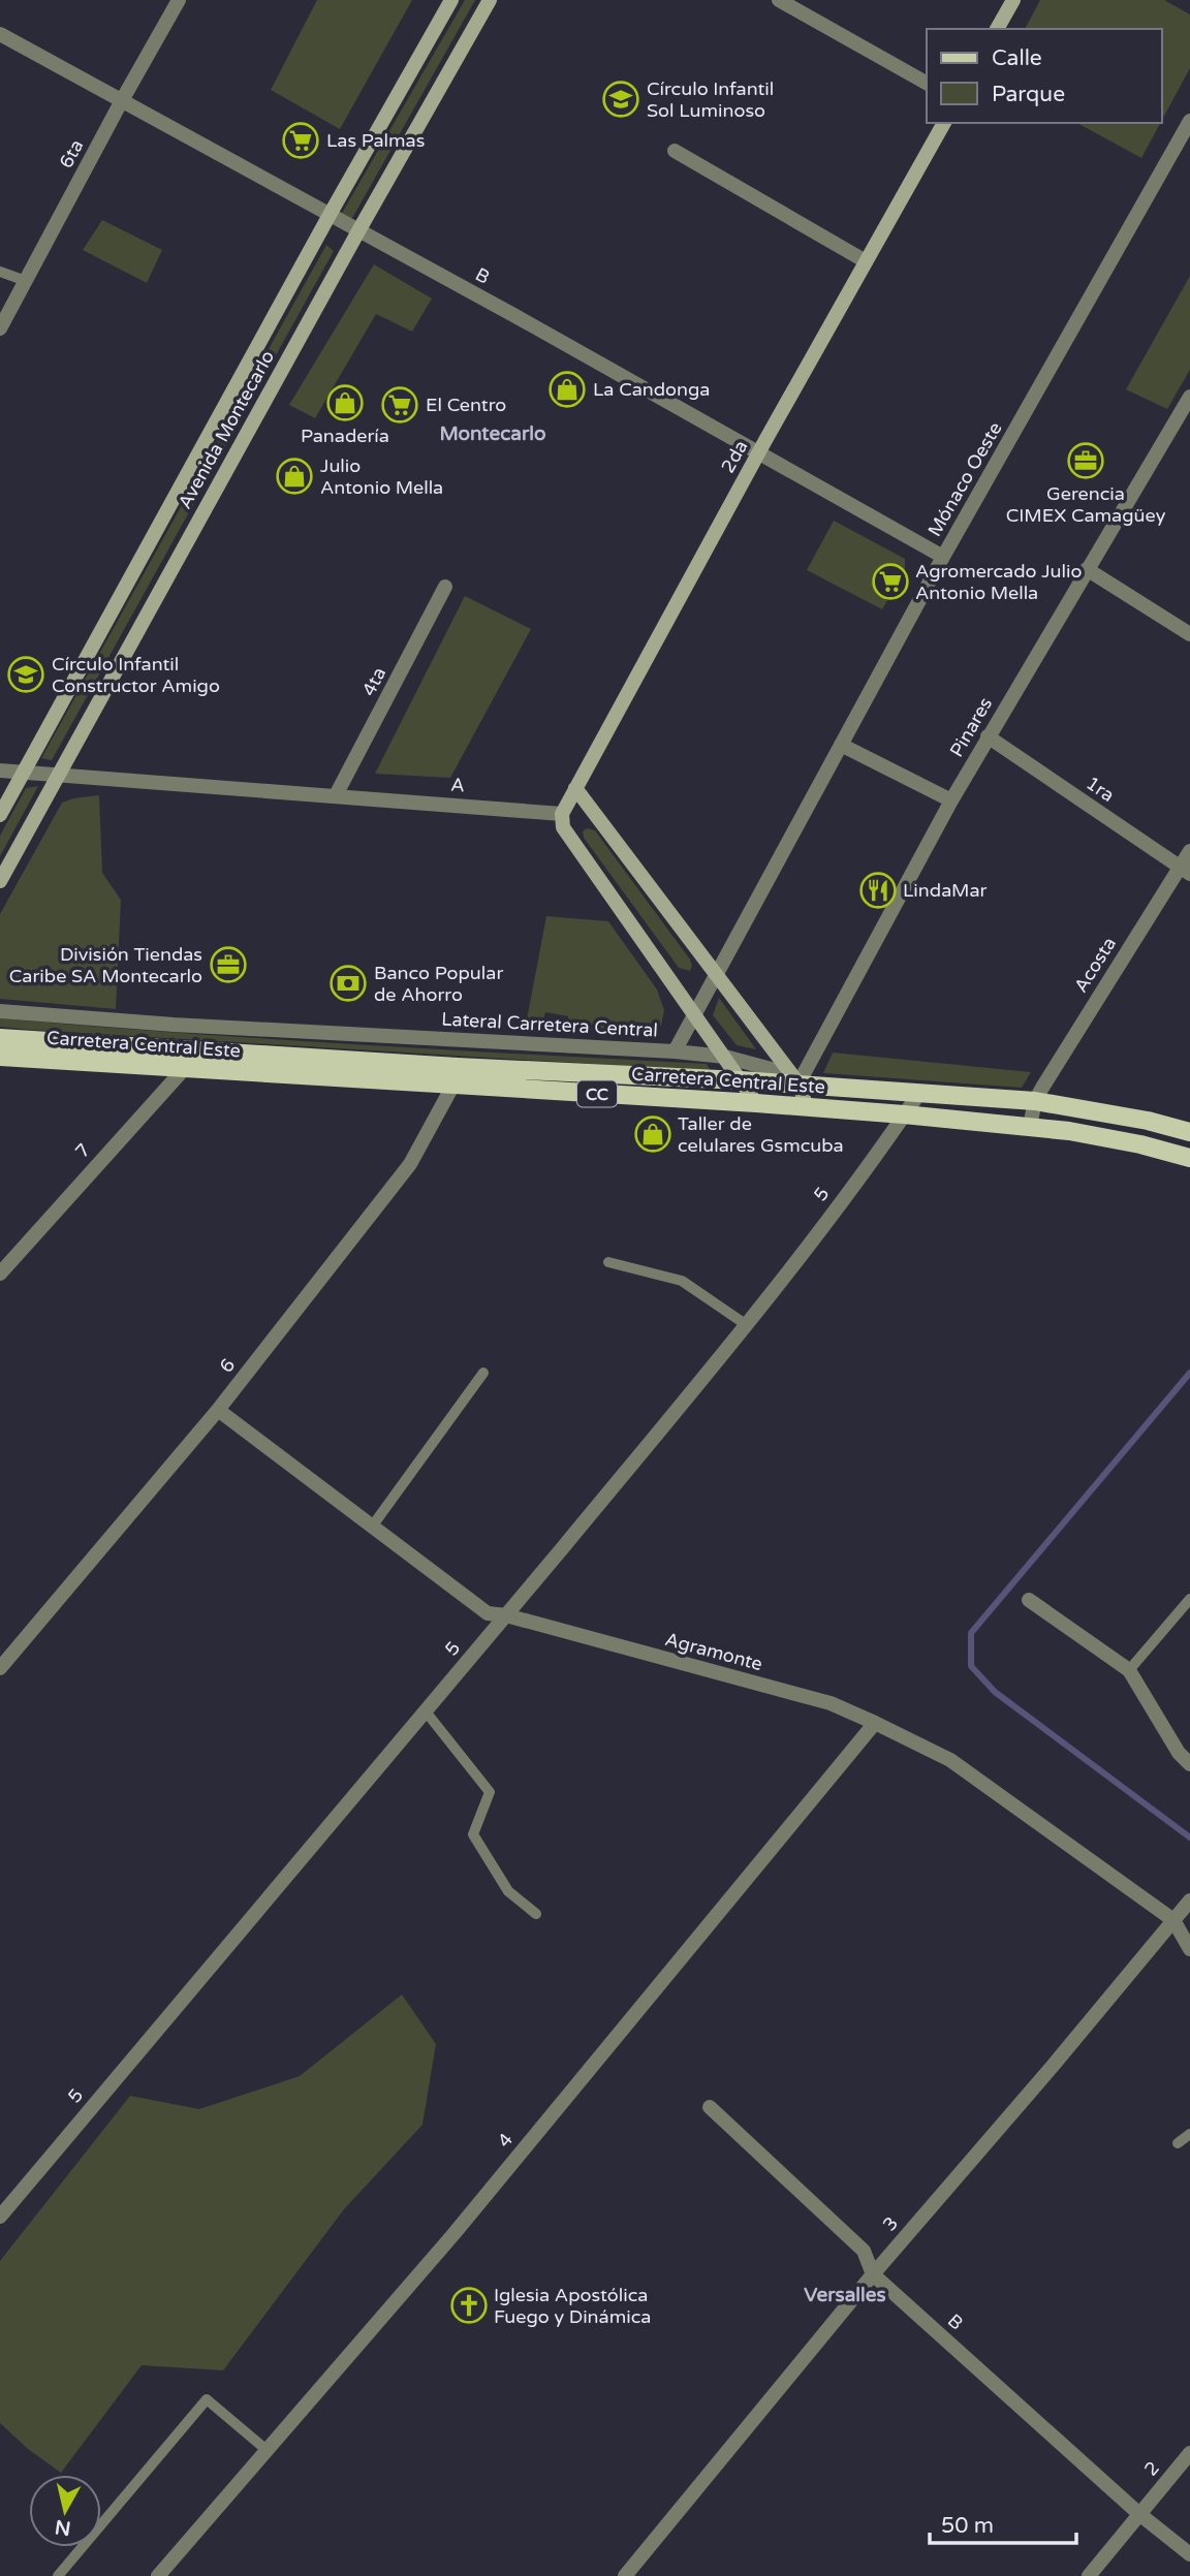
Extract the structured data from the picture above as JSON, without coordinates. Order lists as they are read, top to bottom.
{
  "streets": {
    "main road": [
      "Avenida Montecarlo",
      "2da",
      "Carretera Central Este",
      "CC"
    ],
    "street": [
      "6ta",
      "B",
      "Mónaco Oeste",
      "4ta",
      "Pinares",
      "A",
      "1ra",
      "Acosta",
      "Lateral Carretera Central",
      "7",
      "5",
      "6",
      "Agramonte",
      "4",
      "3",
      "2"
    ]
  },
  "crossings": [
    ["6ta", "B"],
    ["B", "Avenida Montecarlo"],
    ["B", "2da"],
    ["B", "Mónaco Oeste"],
    ["B", "3"],
    ["B", "2"],
    ["Avenida Montecarlo", "A"],
    ["2da", "A"],
    ["Mónaco Oeste", "Lateral Carretera Central"],
    ["4ta", "A"],
    ["Pinares", "1ra"],
    ["Pinares", "Lateral Carretera Central"],
    ["Pinares", "Carretera Central Este"],
    ["1ra", "Acosta"],
    ["Acosta", "Carretera Central Este"],
    ["Lateral Carretera Central", "Carretera Central Este"],
    ["Carretera Central Este", "7"],
    ["Carretera Central Este", "5"],
    ["Carretera Central Este", "6"],
    ["5", "Agramonte"],
    ["6", "Agramonte"],
    ["Agramonte", "4"],
    ["Agramonte", "3"]
  ],
  "districts": ["Montecarlo", "Versalles"],
  "places": {
    "school or university": ["Círculo Infantil Sol Luminoso", "Círculo Infantil Constructor Amigo"],
    "supermarket": ["Las Palmas", "El Centro", "Agromercado Julio Antonio Mella"],
    "shop": [
      "La Candonga",
      "Panadería",
      "Julio Antonio Mella",
      "Taller de celulares Gsmcuba"
    ],
    "office": ["Gerencia CIMEX Camagüey", "División Tiendas Caribe SA Montecarlo"],
    "restaurant": ["LindaMar"],
    "bank": ["Banco Popular de Ahorro"],
    "church": ["Iglesia Apostólica Fuego y Dinámica"]
  },
  "legend": ["Calle", "Parque"],
  "scale_bar": "50 m",
  "north": "bottom"
}
